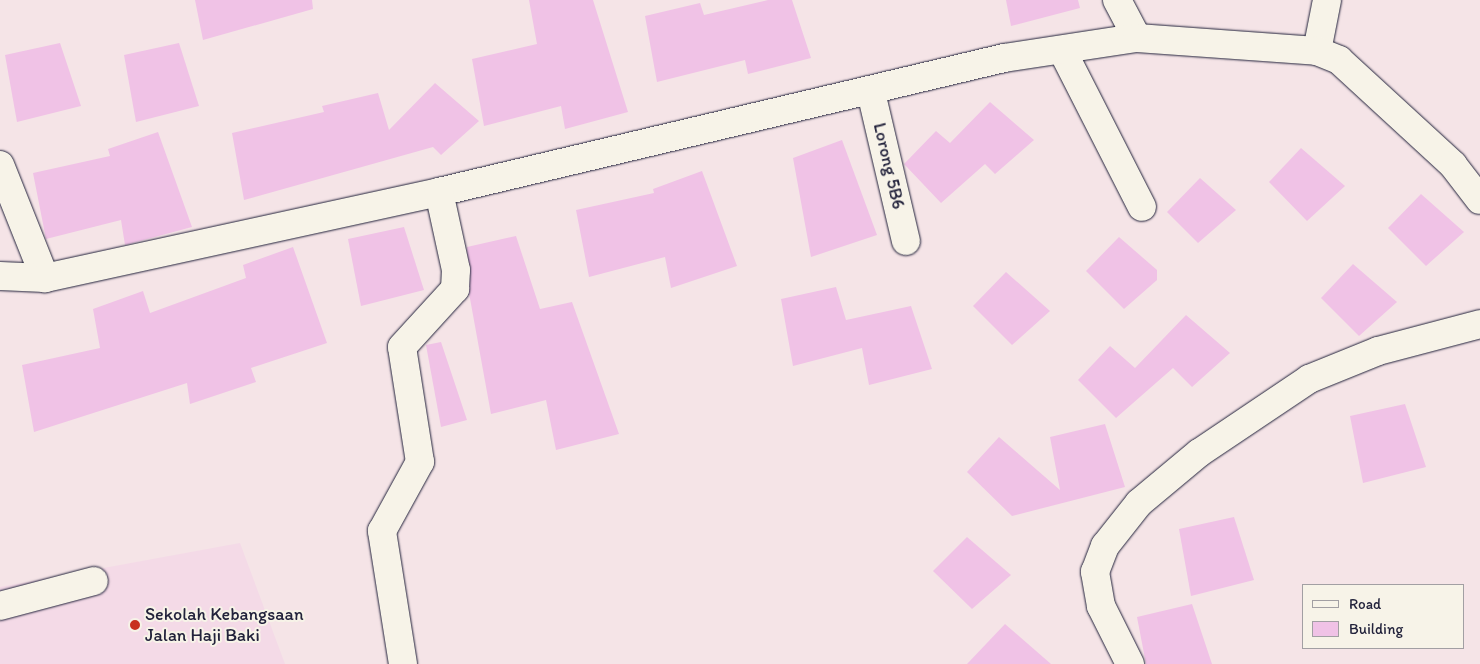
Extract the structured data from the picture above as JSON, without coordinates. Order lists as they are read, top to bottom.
{
  "streets": {
    "street": ["Lorong 5B6"]
  },
  "places": ["Sekolah Kebangsaan Jalan Haji Baki"],
  "legend": ["Road", "Building"]
}
